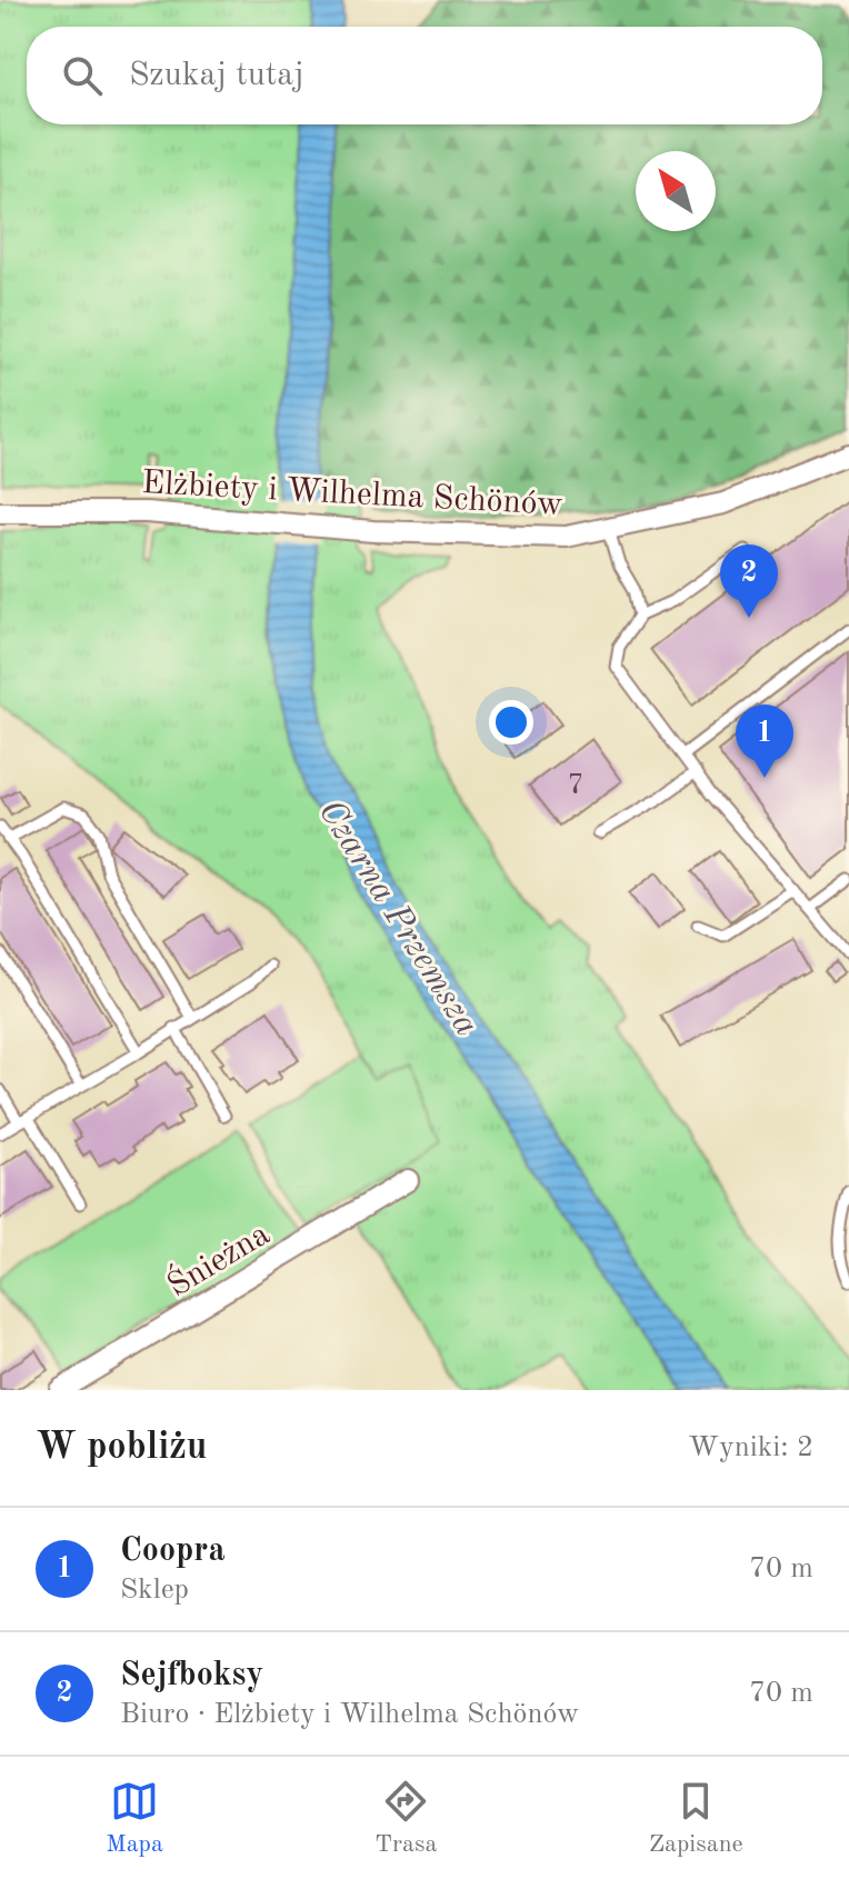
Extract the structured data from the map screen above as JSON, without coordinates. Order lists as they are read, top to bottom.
{
  "streets": {
    "street": ["Elżbiety i Wilhelma Schönów", "Śnieżna"]
  },
  "water": ["Czarna Przemsza"],
  "house_numbers": ["7"],
  "north": "top left",
  "page": {
    "search": "Szukaj tutaj",
    "pins": ["2", "1"],
    "heading": ["W pobliżu", "Wyniki: 2"],
    "list": [
      {
        "mark": "1",
        "name": "Coopra",
        "note": "Sklep",
        "value": "70 m"
      },
      {
        "mark": "2",
        "name": "Sejfboksy",
        "note": "Biuro · Elżbiety i Wilhelma Schönów",
        "value": "70 m"
      }
    ],
    "nav": ["Mapa", "Trasa", "Zapisane"]
  }
}
